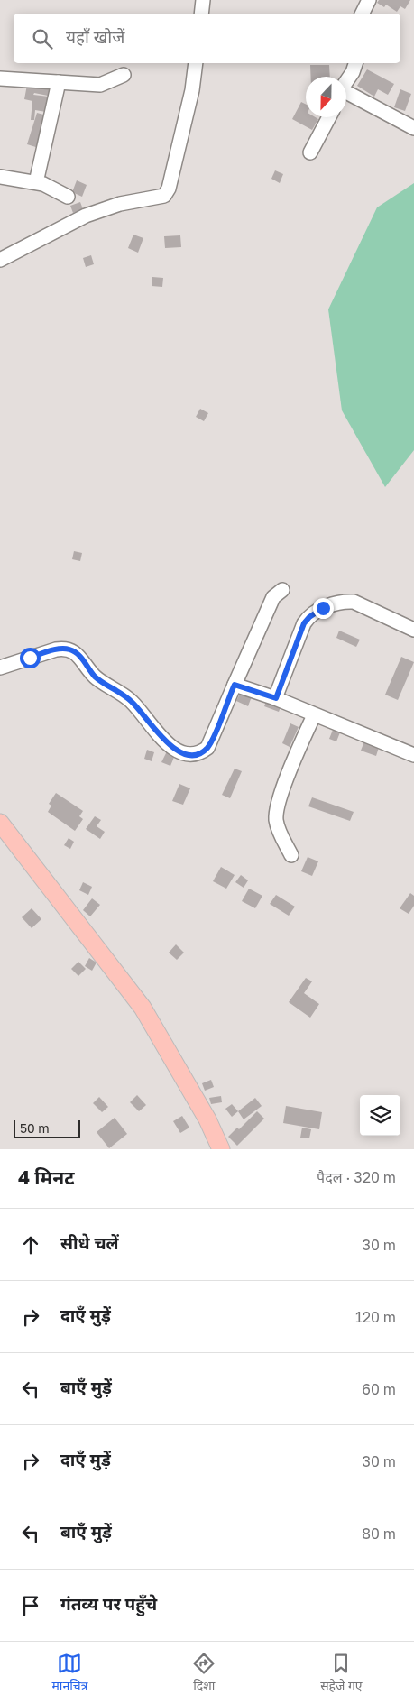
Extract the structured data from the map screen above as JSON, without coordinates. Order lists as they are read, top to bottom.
{
  "scale_bar": "50 m",
  "north": "bottom",
  "page": {
    "search": "यहाँ खोजें",
    "scale": "50 m",
    "heading": ["4 मिनट", "पैदल · 320 m"],
    "list": [
      ["सीधे चलें", "30 m"],
      ["दाएँ मुड़ें", "120 m"],
      ["बाएँ मुड़ें", "60 m"],
      ["दाएँ मुड़ें", "30 m"],
      ["बाएँ मुड़ें", "80 m"],
      "गंतव्य पर पहुँचे"
    ],
    "nav": ["मानचित्र", "दिशा", "सहेजे गए"]
  }
}
